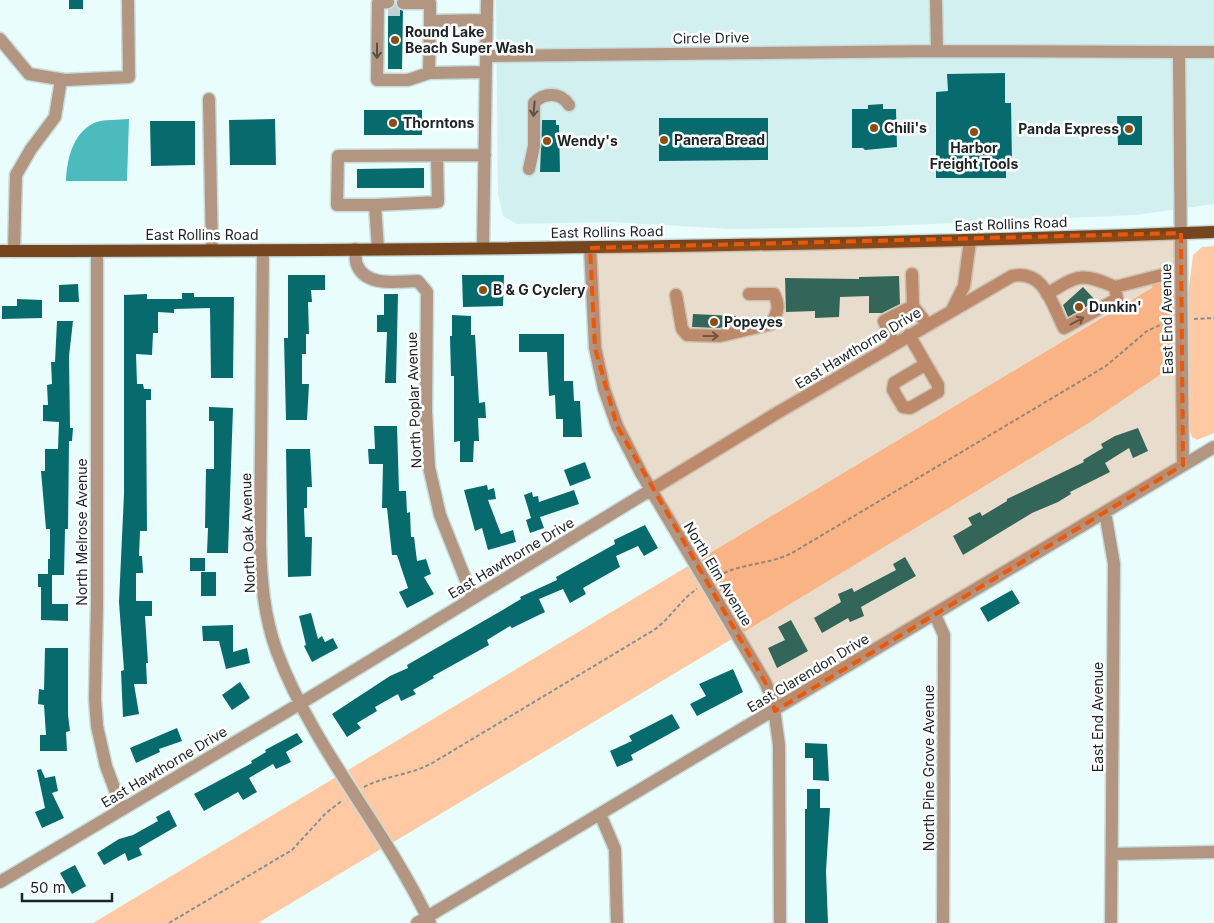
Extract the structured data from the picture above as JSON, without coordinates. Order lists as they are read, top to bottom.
{
  "streets": {
    "main road": ["East Rollins Road"],
    "street": [
      "Circle Drive",
      "East End Avenue",
      "East Hawthorne Drive",
      "North Poplar Avenue",
      "North Melrose Avenue",
      "North Oak Avenue",
      "North Elm Avenue",
      "East Clarendon Drive",
      "North Pine Grove Avenue"
    ]
  },
  "crossings": [
    ["Circle Drive", "East End Avenue"],
    ["East Rollins Road", "East End Avenue"],
    ["East Rollins Road", "North Poplar Avenue"],
    ["East Rollins Road", "North Melrose Avenue"],
    ["East Rollins Road", "North Oak Avenue"],
    ["East Rollins Road", "North Elm Avenue"],
    ["East End Avenue", "East Clarendon Drive"],
    ["East Hawthorne Drive", "North Poplar Avenue"],
    ["East Hawthorne Drive", "North Melrose Avenue"],
    ["East Hawthorne Drive", "North Oak Avenue"],
    ["East Hawthorne Drive", "North Elm Avenue"],
    ["North Oak Avenue", "East Clarendon Drive"],
    ["North Elm Avenue", "East Clarendon Drive"],
    ["East Clarendon Drive", "North Pine Grove Avenue"]
  ],
  "places": [
    "Round Lake Beach Super Wash",
    "Thorntons",
    "Chili's",
    "Panda Express",
    "Harbor Freight Tools",
    "Panera Bread",
    "Wendy's",
    "B & G Cyclery",
    "Dunkin'",
    "Popeyes"
  ],
  "scale_bar": "50 m"
}
